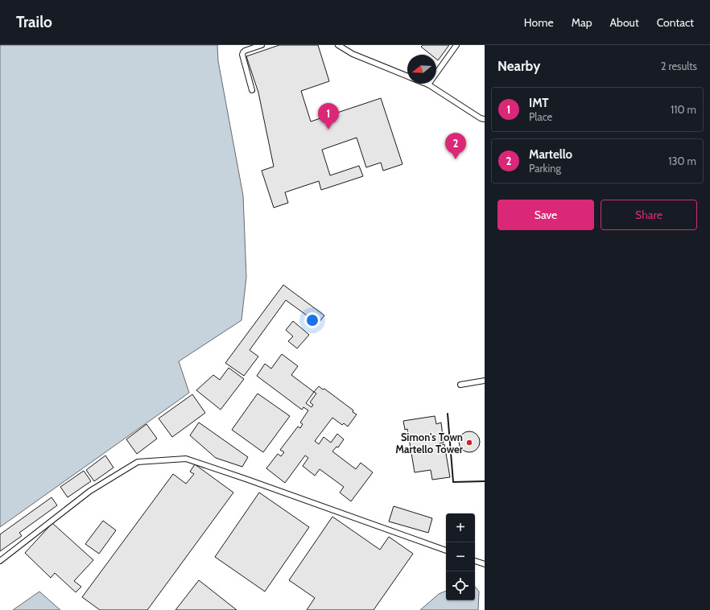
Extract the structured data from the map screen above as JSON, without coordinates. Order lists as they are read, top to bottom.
{
  "places": ["Simon's Town Martello Tower"],
  "north": "left",
  "page": {
    "header": "Trailo",
    "nav": [
      "Home",
      "Map",
      "About",
      "Contact"
    ],
    "heading": ["Nearby", "2 results"],
    "list": [
      {
        "mark": "1",
        "name": "IMT",
        "note": "Place",
        "value": "110 m"
      },
      {
        "mark": "2",
        "name": "Martello",
        "note": "Parking",
        "value": "130 m"
      }
    ],
    "pins": ["1", "2"],
    "buttons": ["Save", "Share"],
    "map_buttons": ["+", "−"]
  }
}
